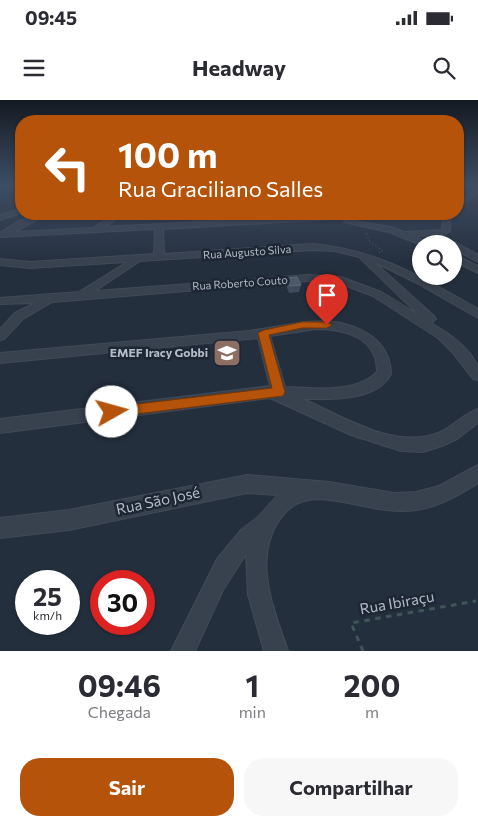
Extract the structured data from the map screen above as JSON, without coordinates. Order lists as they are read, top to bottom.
{
  "streets": {
    "street": ["Rua Augusto Silva", "Rua Roberto Couto", "Rua São José"],
    "path": ["Rua Ibiraçu"]
  },
  "places": {
    "school or university": ["EMEF Iracy Gobbi"]
  },
  "page": {
    "status": "09:45",
    "header": "Headway",
    "turn": ["100 m", "Rua Graciliano Salles"],
    "speed": "25 km/h",
    "limit": "30",
    "eta": [
      "09:46",
      "Chegada",
      "1",
      "min",
      "200",
      "m"
    ],
    "buttons": ["Sair", "Compartilhar"]
  }
}
